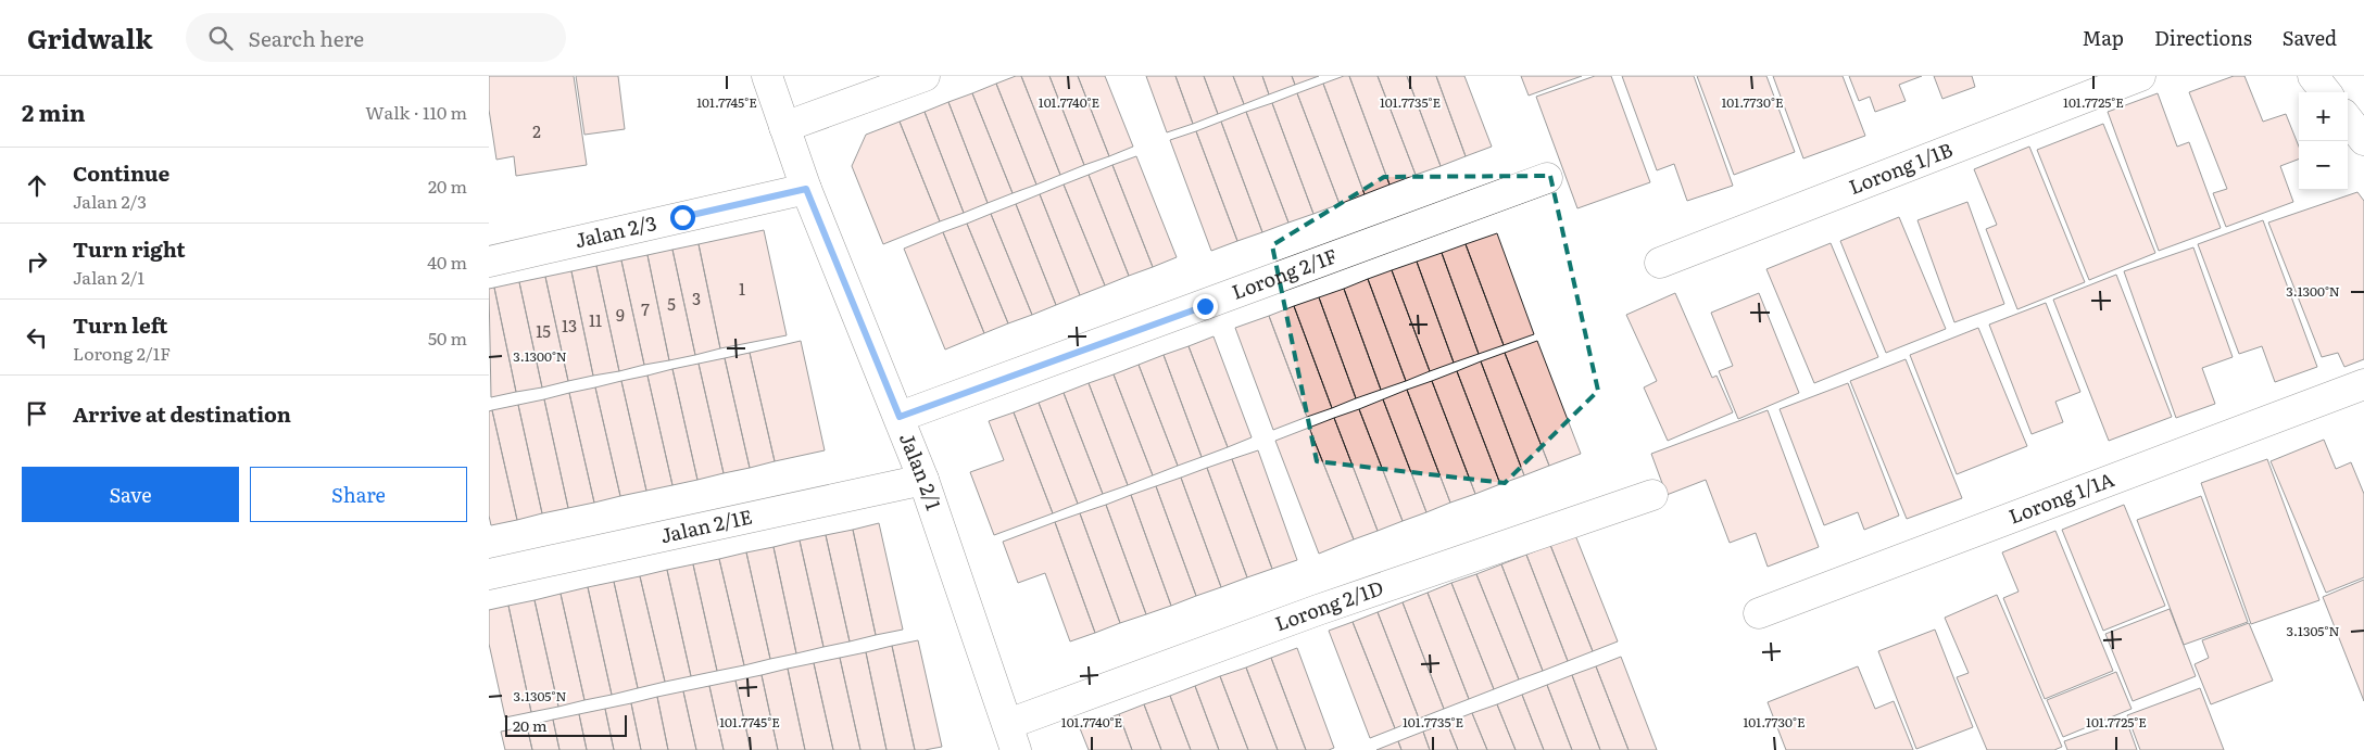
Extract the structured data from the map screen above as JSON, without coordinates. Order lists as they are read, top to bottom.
{
  "streets": {
    "street": [
      "Lorong 1/1B",
      "Jalan 2/3",
      "Lorong 2/1F",
      "Jalan 2/1",
      "Lorong 1/1A",
      "Jalan 2/1E",
      "Lorong 2/1D"
    ]
  },
  "crossings": [
    ["Jalan 2/3", "Jalan 2/1"],
    ["Lorong 2/1F", "Jalan 2/1"],
    ["Jalan 2/1", "Jalan 2/1E"],
    ["Jalan 2/1", "Lorong 2/1D"]
  ],
  "house_numbers": [
    "2",
    "1",
    "3",
    "5",
    "7",
    "9",
    "11",
    "13",
    "15"
  ],
  "scale_bar": "20 m",
  "page": {
    "header": "Gridwalk",
    "search": "Search here",
    "nav": ["Map", "Directions", "Saved"],
    "heading": ["2 min", "Walk · 110 m"],
    "map_buttons": ["+", "−"],
    "list": [
      ["Continue", "Jalan 2/3", "20 m"],
      ["Turn right", "Jalan 2/1", "40 m"],
      ["Turn left", "Lorong 2/1F", "50 m"],
      "Arrive at destination"
    ],
    "buttons": ["Save", "Share"],
    "scale": "20 m"
  },
  "coordinates": [
    "101.7745°E",
    "101.7740°E",
    "101.7735°E",
    "101.7730°E",
    "101.7725°E",
    "3.1300°N",
    "3.1305°N"
  ]
}
